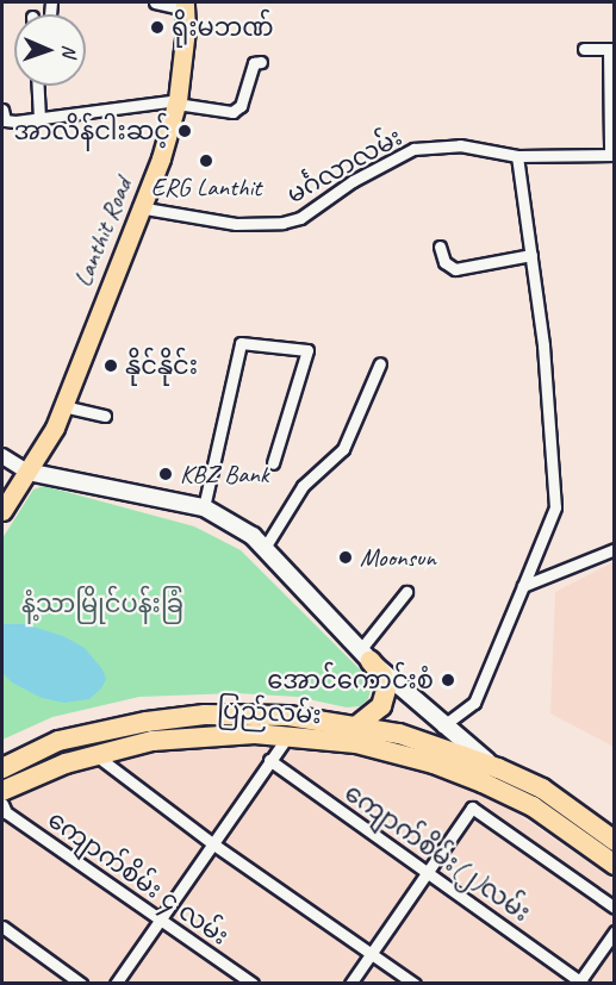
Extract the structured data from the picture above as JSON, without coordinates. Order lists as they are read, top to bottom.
{
  "streets": {
    "highway": ["ပြည်လမ်း"],
    "main road": ["Lanthit Road"],
    "street": ["မင်္ဂလာလမ်း", "ကျောက်စိမ်း(၂)လမ်း", "ကျောက်စိမ်း ၄ လမ်း"]
  },
  "crossings": [
    ["မင်္ဂလာလမ်း", "Lanthit Road"]
  ],
  "parks": ["နံ့သာမြိုင်ပန်းခြံ"],
  "places": [
    "ရိုးမဘဏ်",
    "အာလိန်ငါးဆင့်",
    "ERG Lanthit",
    "နိုင်နိုင်း",
    "KBZ Bank",
    "Moonsun",
    "အောင်ကောင်းစံ"
  ],
  "north": "right"
}
